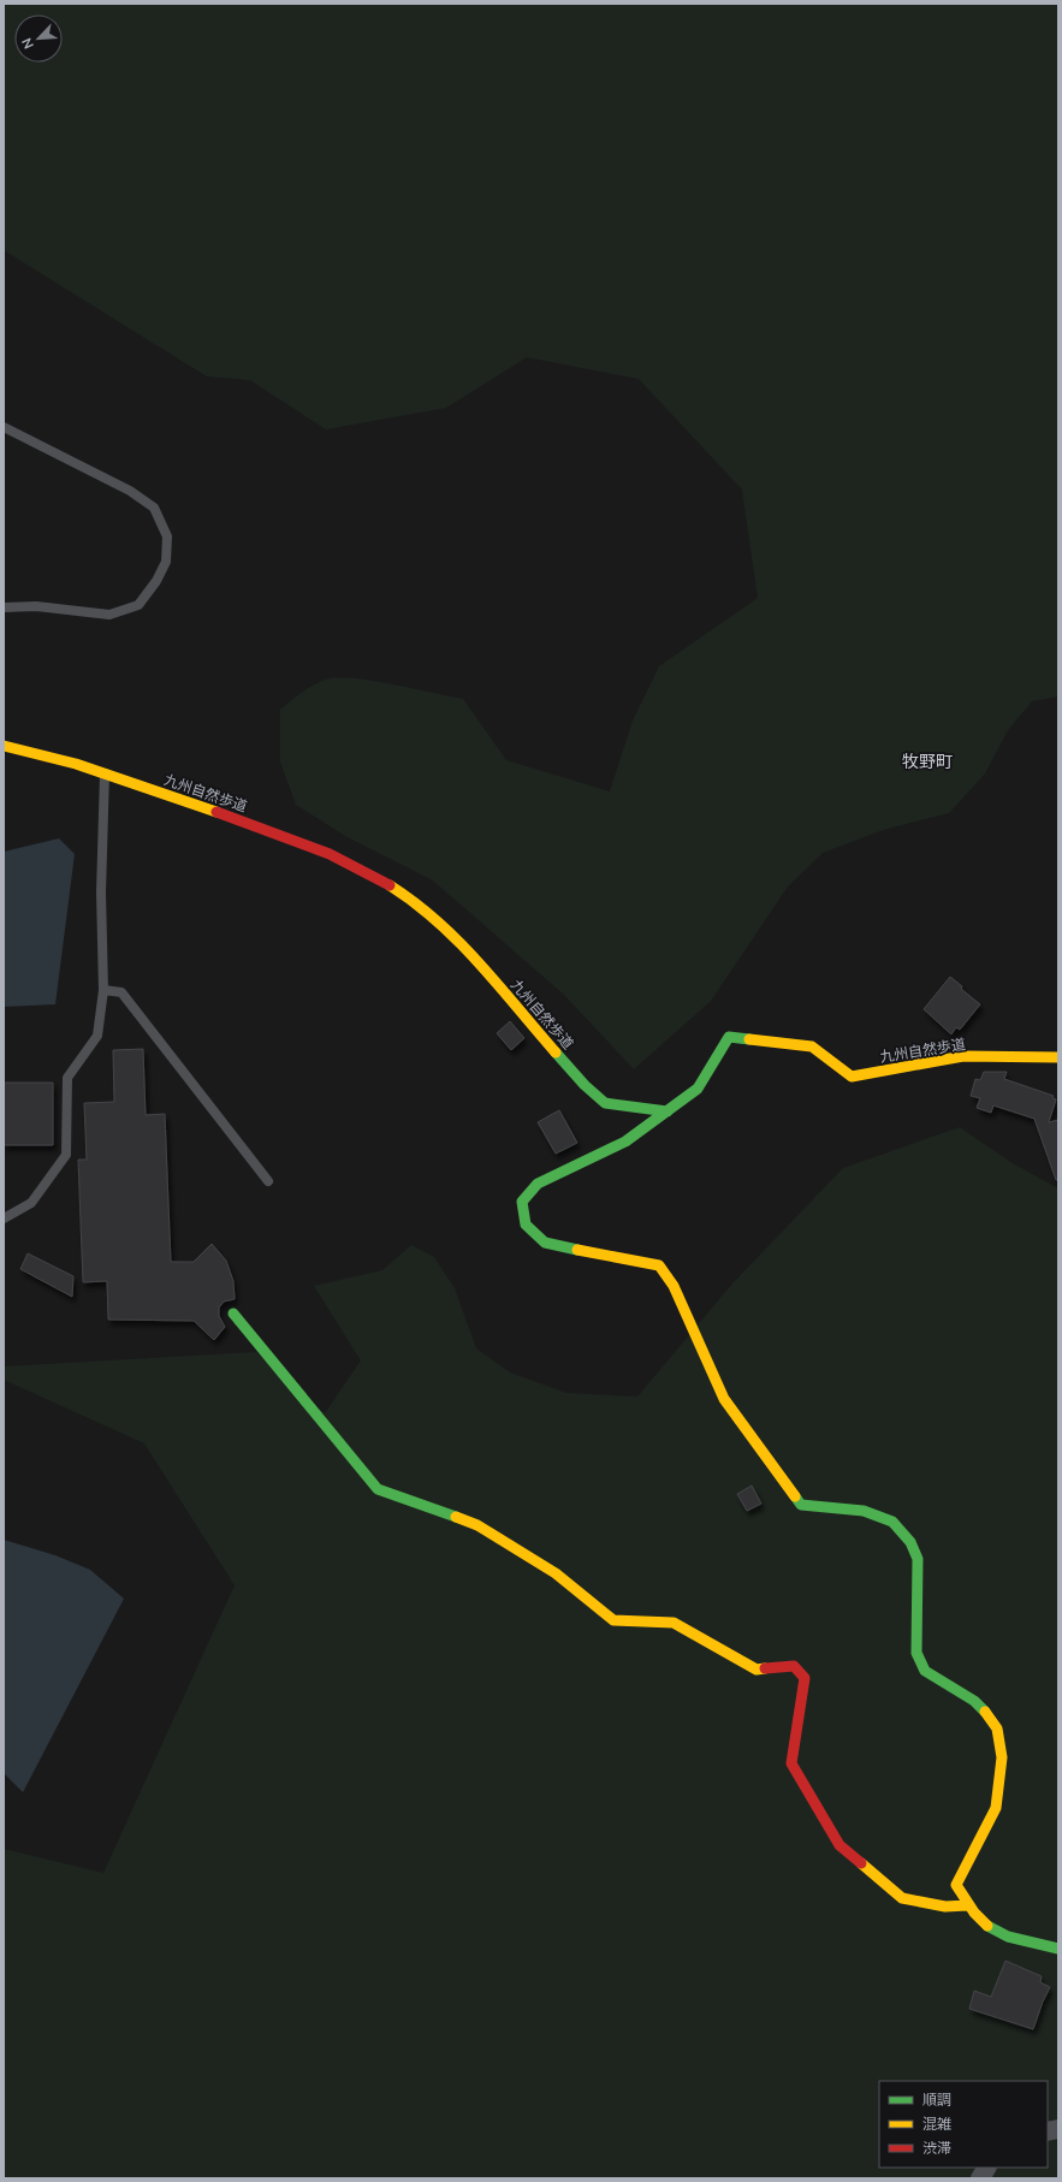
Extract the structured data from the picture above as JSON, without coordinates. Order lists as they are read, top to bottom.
{
  "streets": {
    "street": ["九州自然歩道"]
  },
  "districts": ["牧野町"],
  "legend": ["順調", "混雑", "渋滞"],
  "north": "bottom left"
}
